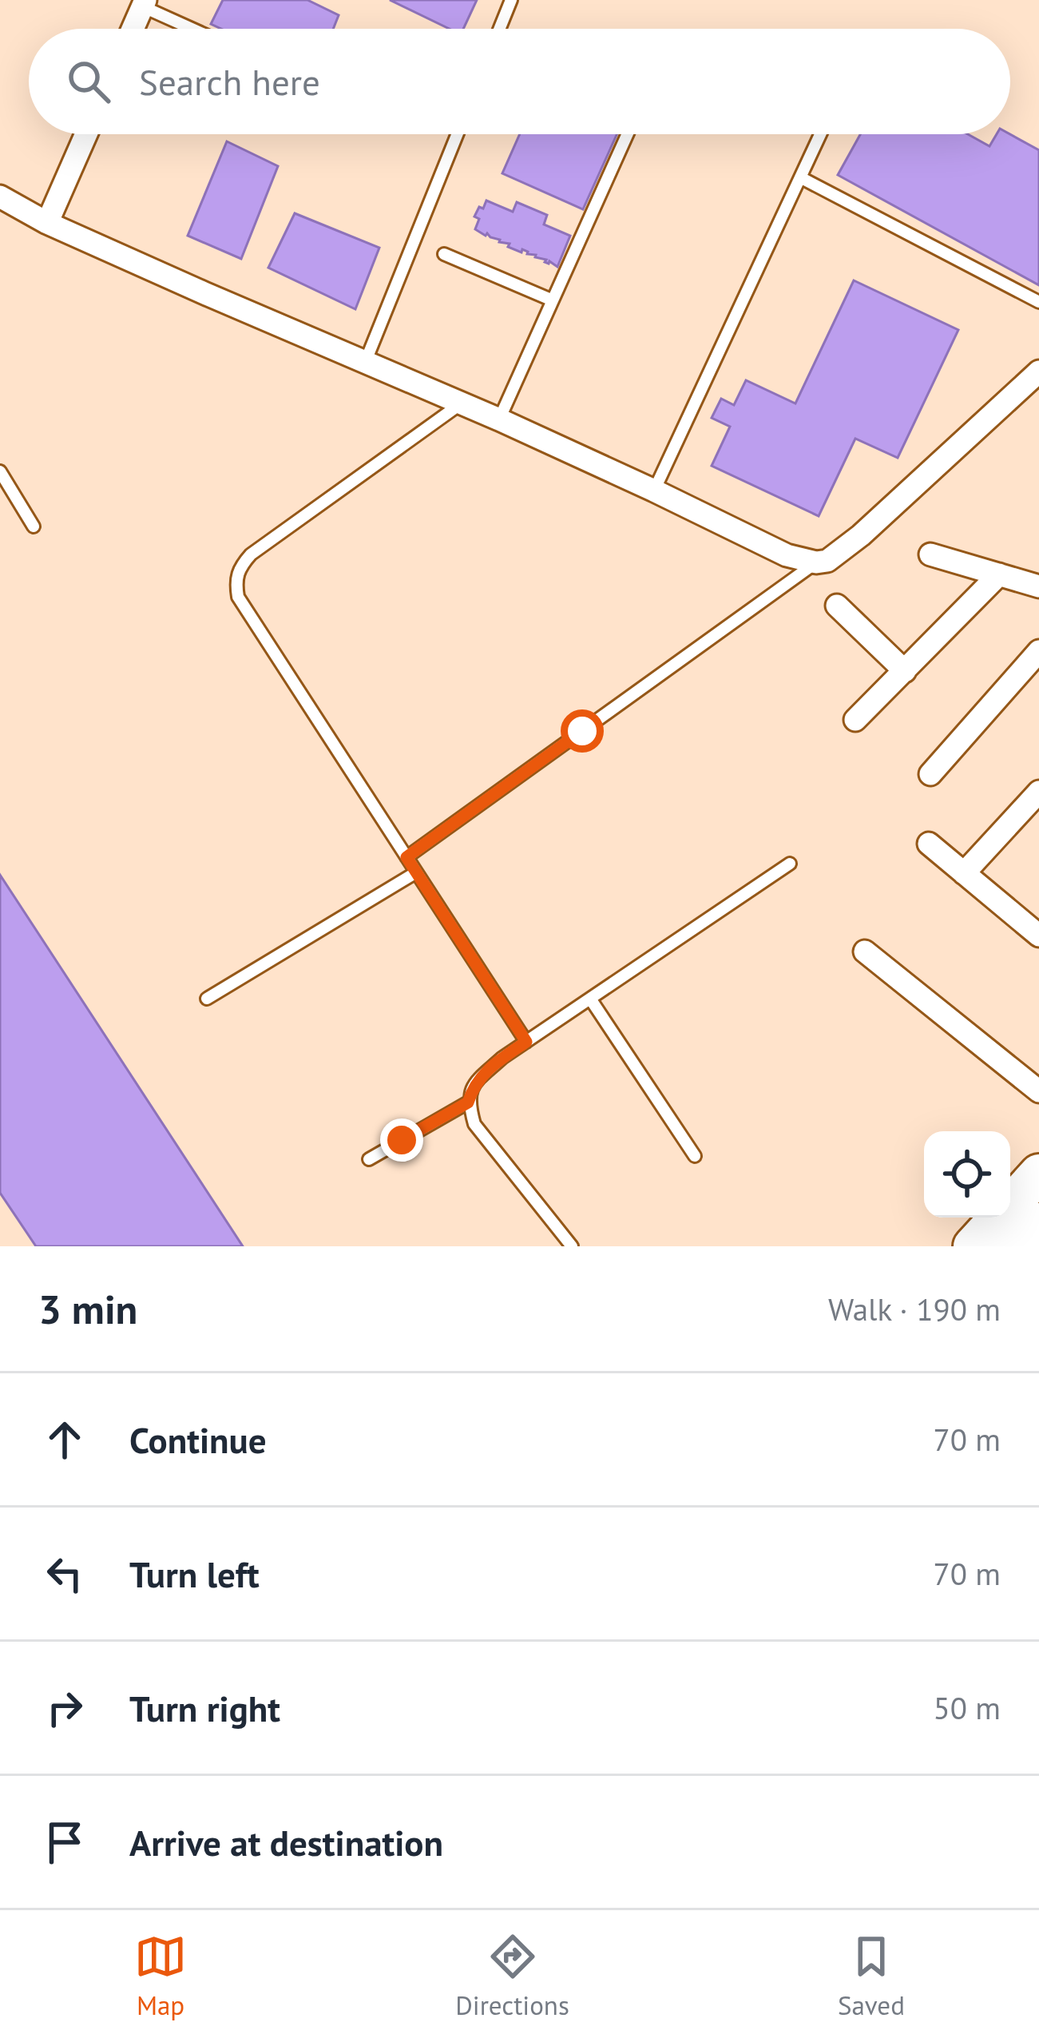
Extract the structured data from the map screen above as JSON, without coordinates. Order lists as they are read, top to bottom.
{
  "page": {
    "search": "Search here",
    "heading": ["3 min", "Walk · 190 m"],
    "list": [
      ["Continue", "70 m"],
      ["Turn left", "70 m"],
      ["Turn right", "50 m"],
      "Arrive at destination"
    ],
    "nav": ["Map", "Directions", "Saved"]
  }
}
